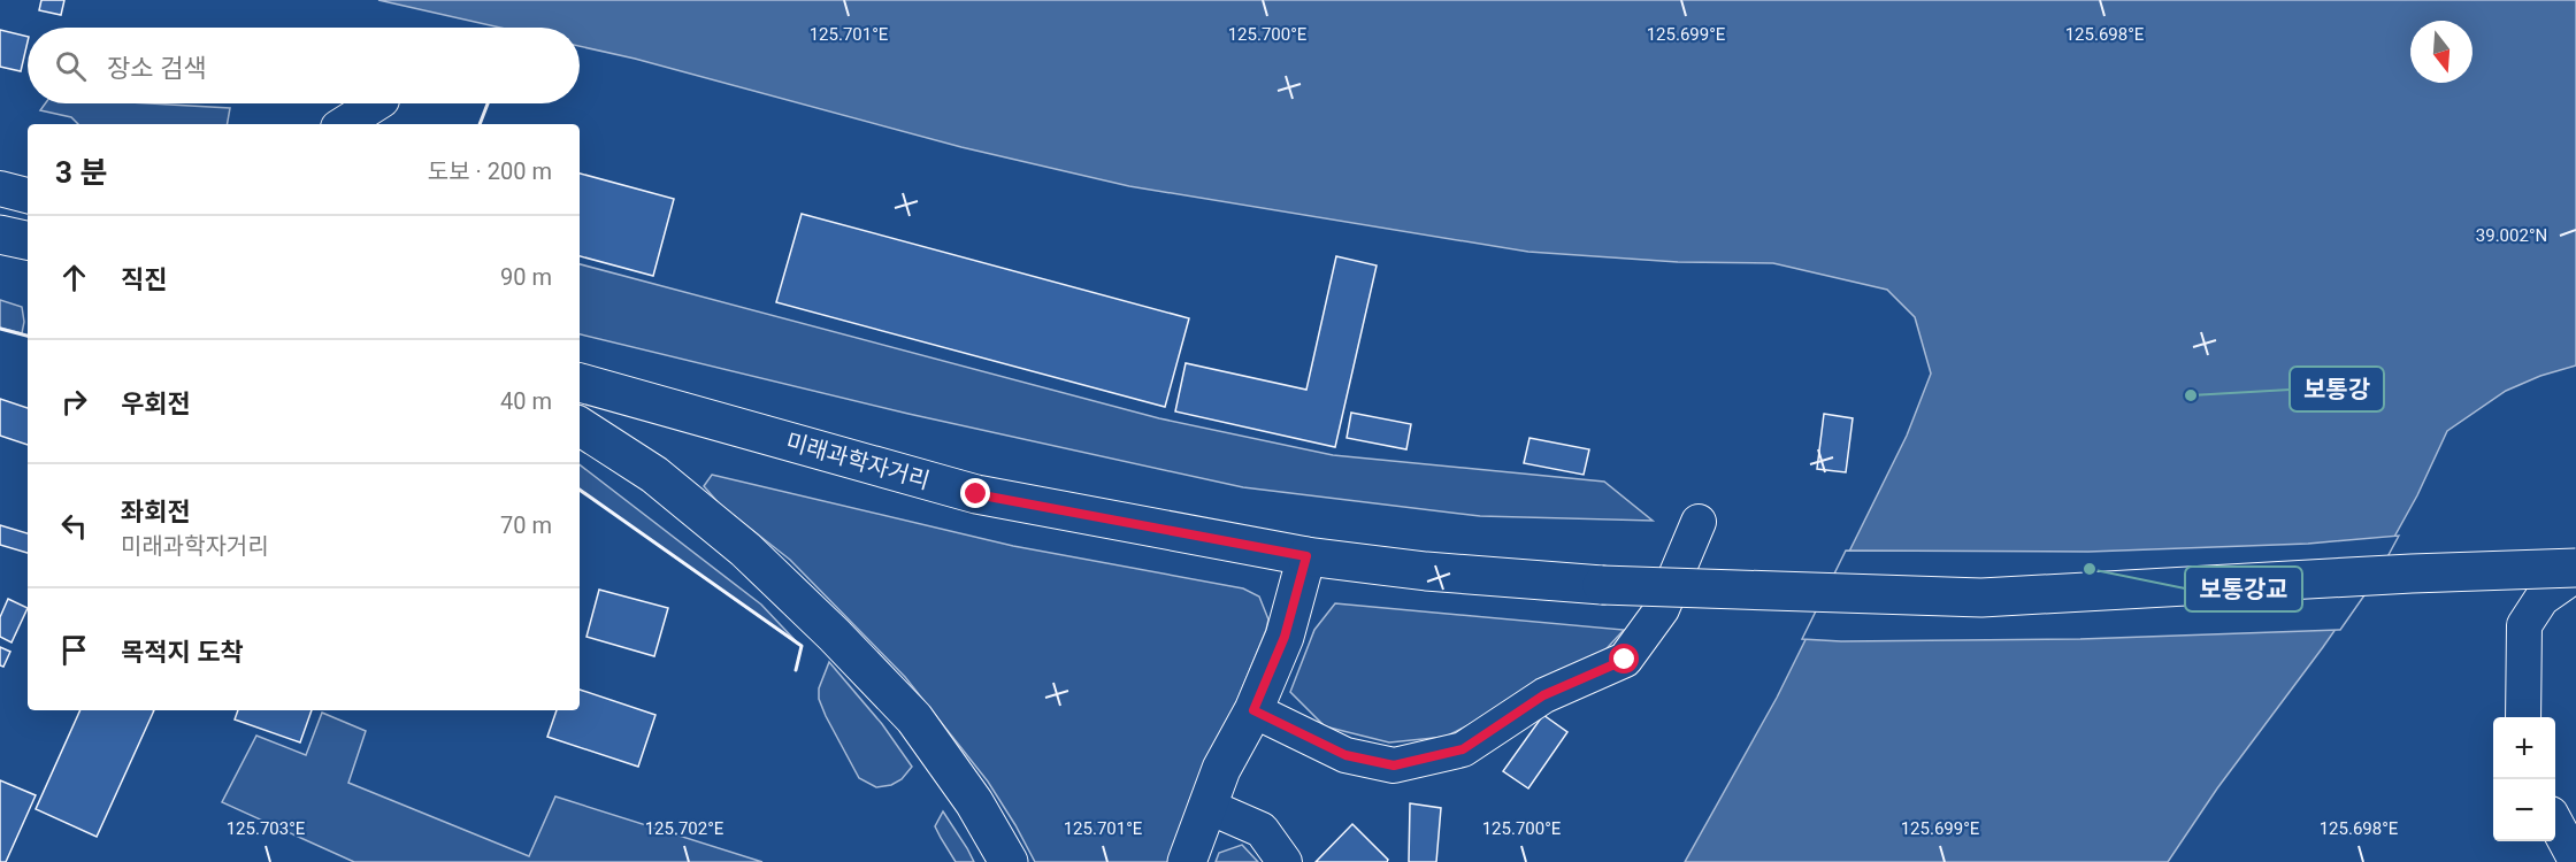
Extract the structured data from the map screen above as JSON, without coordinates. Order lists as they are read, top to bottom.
{
  "streets": {
    "main road": ["미래과학자거리"]
  },
  "places": ["보통강", "보통강교"],
  "north": "bottom",
  "page": {
    "search": "장소 검색",
    "heading": ["3 분", "도보 · 200 m"],
    "list": [
      ["직진", "90 m"],
      ["우회전", "40 m"],
      ["좌회전", "미래과학자거리", "70 m"],
      "목적지 도착"
    ],
    "map_buttons": ["+", "−"]
  },
  "coordinates": [
    "125.701°E",
    "125.700°E",
    "125.699°E",
    "125.698°E",
    "39.002°N",
    "125.703°E",
    "125.702°E"
  ]
}
